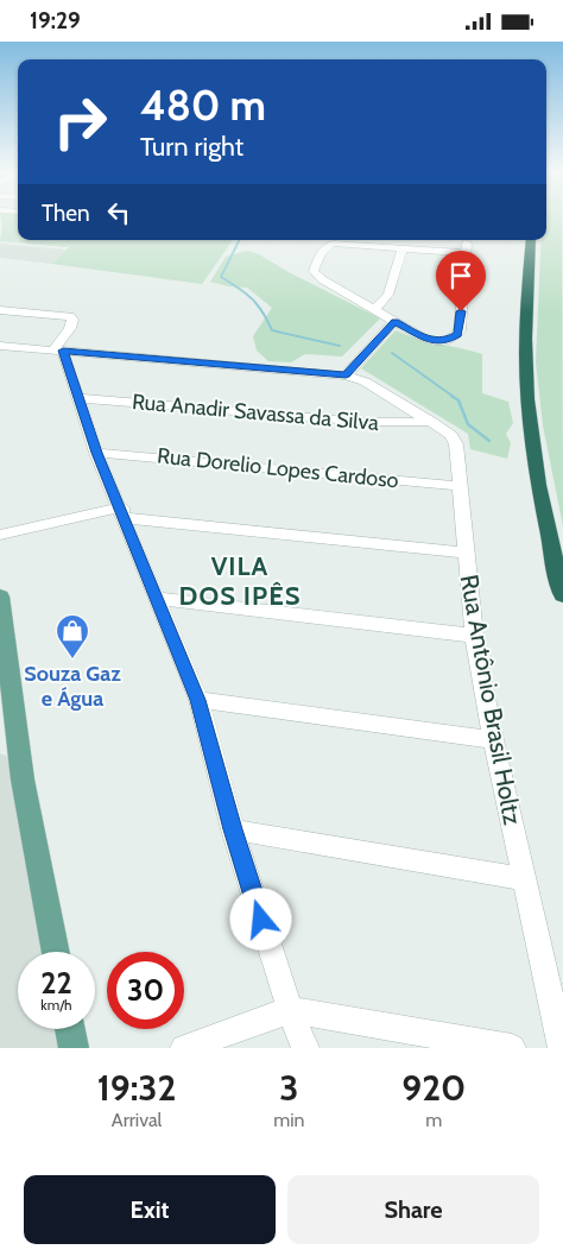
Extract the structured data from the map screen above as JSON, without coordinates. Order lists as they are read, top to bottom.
{
  "streets": {
    "street": ["Rua Anadir Savassa da Silva", "Rua Dorelio Lopes Cardoso", "Rua Antônio Brasil Holtz"]
  },
  "crossings": [
    ["Rua Anadir Savassa da Silva", "Rua Antônio Brasil Holtz"],
    ["Rua Dorelio Lopes Cardoso", "Rua Antônio Brasil Holtz"]
  ],
  "districts": ["VILA DOS IPÊS"],
  "places": {
    "shop": ["Souza Gaz e Água"]
  },
  "page": {
    "status": "19:29",
    "turn": ["480 m", "Turn right"],
    "then": "Then",
    "speed": "22 km/h",
    "limit": "30",
    "eta": [
      "19:32",
      "Arrival",
      "3",
      "min",
      "920",
      "m"
    ],
    "buttons": ["Exit", "Share"]
  }
}
